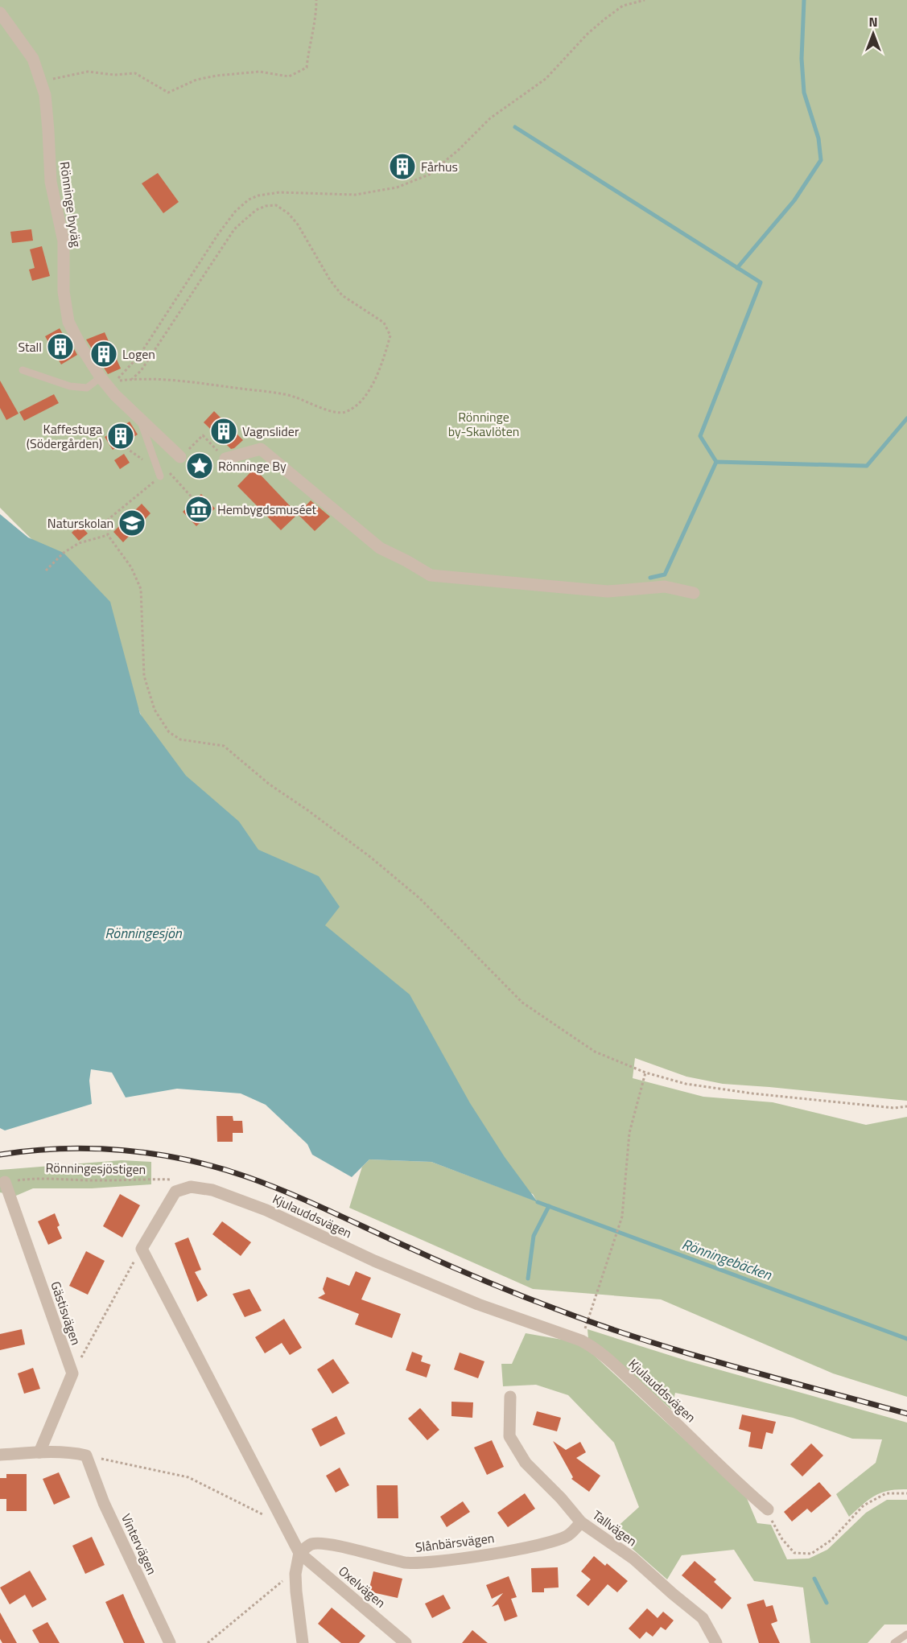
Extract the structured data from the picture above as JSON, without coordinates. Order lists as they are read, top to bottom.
{
  "streets": {
    "street": [
      "Rönninge byväg",
      "Kjulauddsvägen",
      "Gästisvägen",
      "Tallvägen",
      "Slånbärsvägen",
      "Vintervägen",
      "Oxelvägen"
    ],
    "path": ["Rönningesjöstigen"]
  },
  "crossings": [
    ["Rönningesjöstigen", "Kjulauddsvägen"],
    ["Rönningesjöstigen", "Gästisvägen"],
    ["Tallvägen", "Slånbärsvägen"],
    ["Slånbärsvägen", "Oxelvägen"]
  ],
  "water": ["Rönningesjön", "Rönningebäcken"],
  "parks": ["Rönninge by-Skavlöten"],
  "places": {
    "building": [
      "Fårhus",
      "Stall",
      "Logen",
      "Vagnslider",
      "Kaffestuga (Södergården)"
    ],
    "place": ["Rönninge By"],
    "museum": ["Hembygdsmuséet"],
    "school or university": ["Naturskolan"]
  },
  "north": "top"
}
